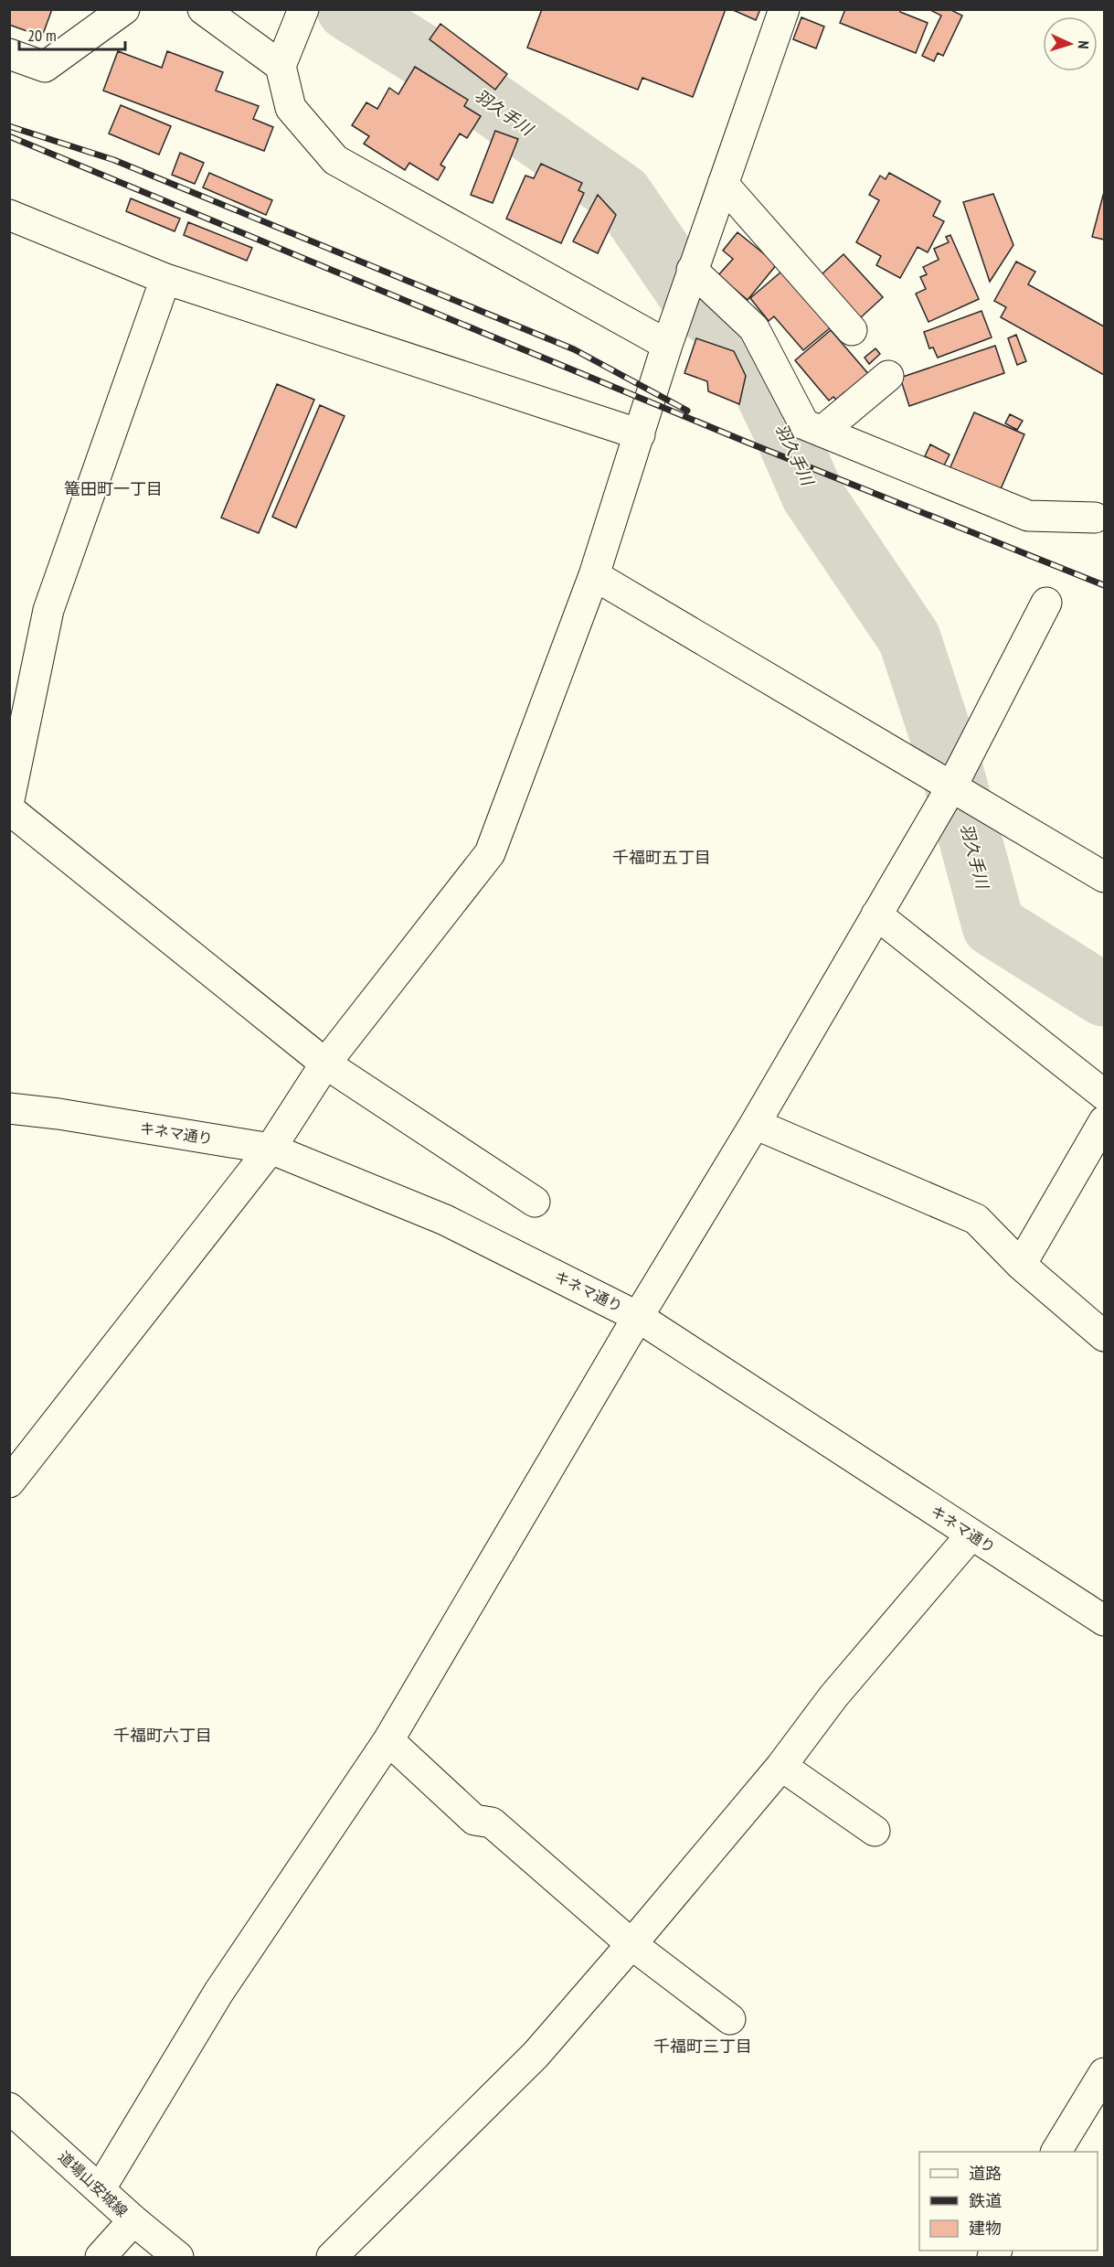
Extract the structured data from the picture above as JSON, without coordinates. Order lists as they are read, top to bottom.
{
  "streets": {
    "street": ["キネマ通り", "道場山安城線"]
  },
  "districts": [
    "篭田町一丁目",
    "千福町五丁目",
    "千福町六丁目",
    "千福町三丁目"
  ],
  "water": ["羽久手川"],
  "legend": ["道路", "鉄道", "建物"],
  "scale_bar": "20 m",
  "north": "right"
}
